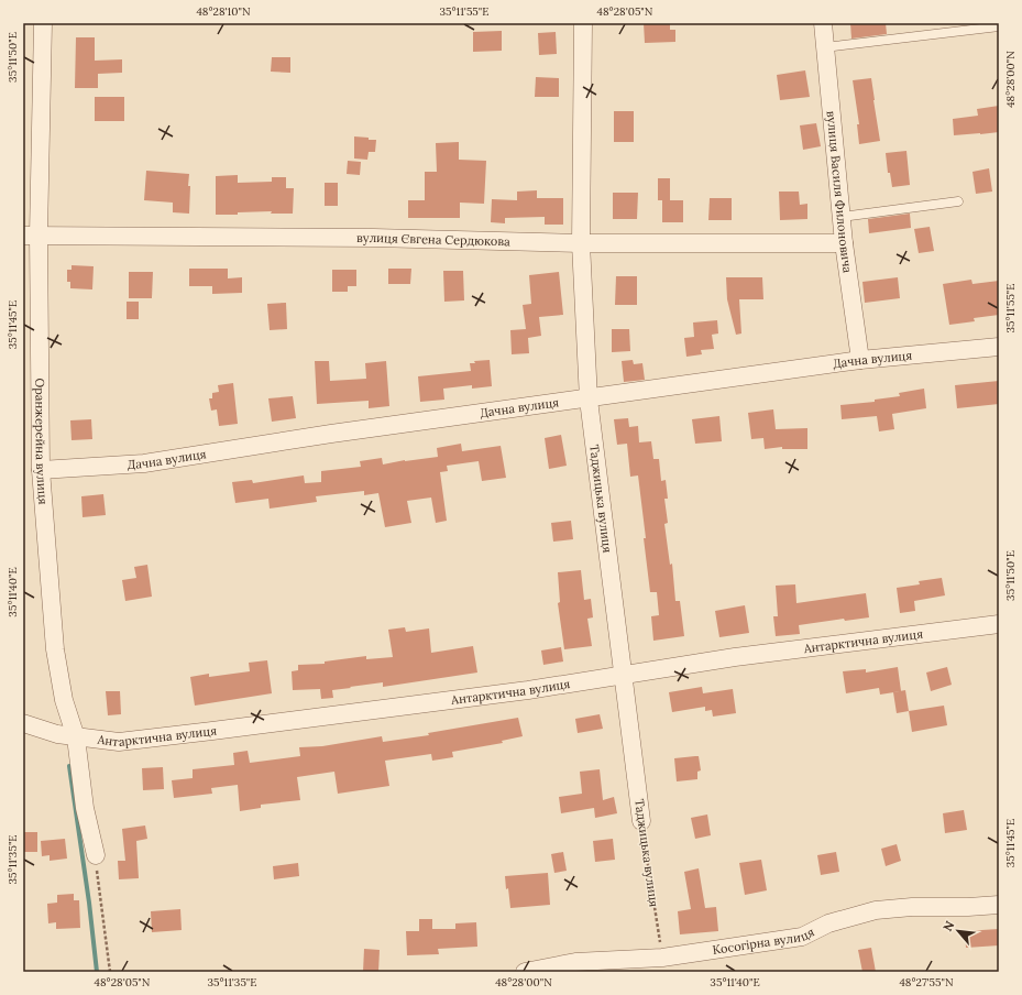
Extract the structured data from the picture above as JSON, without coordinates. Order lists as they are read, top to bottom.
{
  "streets": {
    "street": [
      "вулиця Василя Филоновича",
      "вулиця Євгена Сердюкова",
      "Дачна вулиця",
      "Оранжерейна вулиця",
      "Таджицька вулиця",
      "Антарктична вулиця",
      "Косогірна вулиця"
    ]
  },
  "crossings": [
    ["вулиця Василя Филоновича", "вулиця Євгена Сердюкова"],
    ["вулиця Василя Филоновича", "Дачна вулиця"],
    ["вулиця Євгена Сердюкова", "Оранжерейна вулиця"],
    ["вулиця Євгена Сердюкова", "Таджицька вулиця"],
    ["Дачна вулиця", "Оранжерейна вулиця"],
    ["Дачна вулиця", "Таджицька вулиця"],
    ["Оранжерейна вулиця", "Антарктична вулиця"],
    ["Таджицька вулиця", "Антарктична вулиця"],
    ["Таджицька вулиця", "Косогірна вулиця"]
  ],
  "north": "top left",
  "coordinates": [
    "48°28'10\"N",
    "35°11'55\"E",
    "48°28'05\"N",
    "35°11'50\"E",
    "48°28'00\"N",
    "35°11'45\"E",
    "35°11'40\"E",
    "35°11'35\"E",
    "48°27'55\"N"
  ]
}
